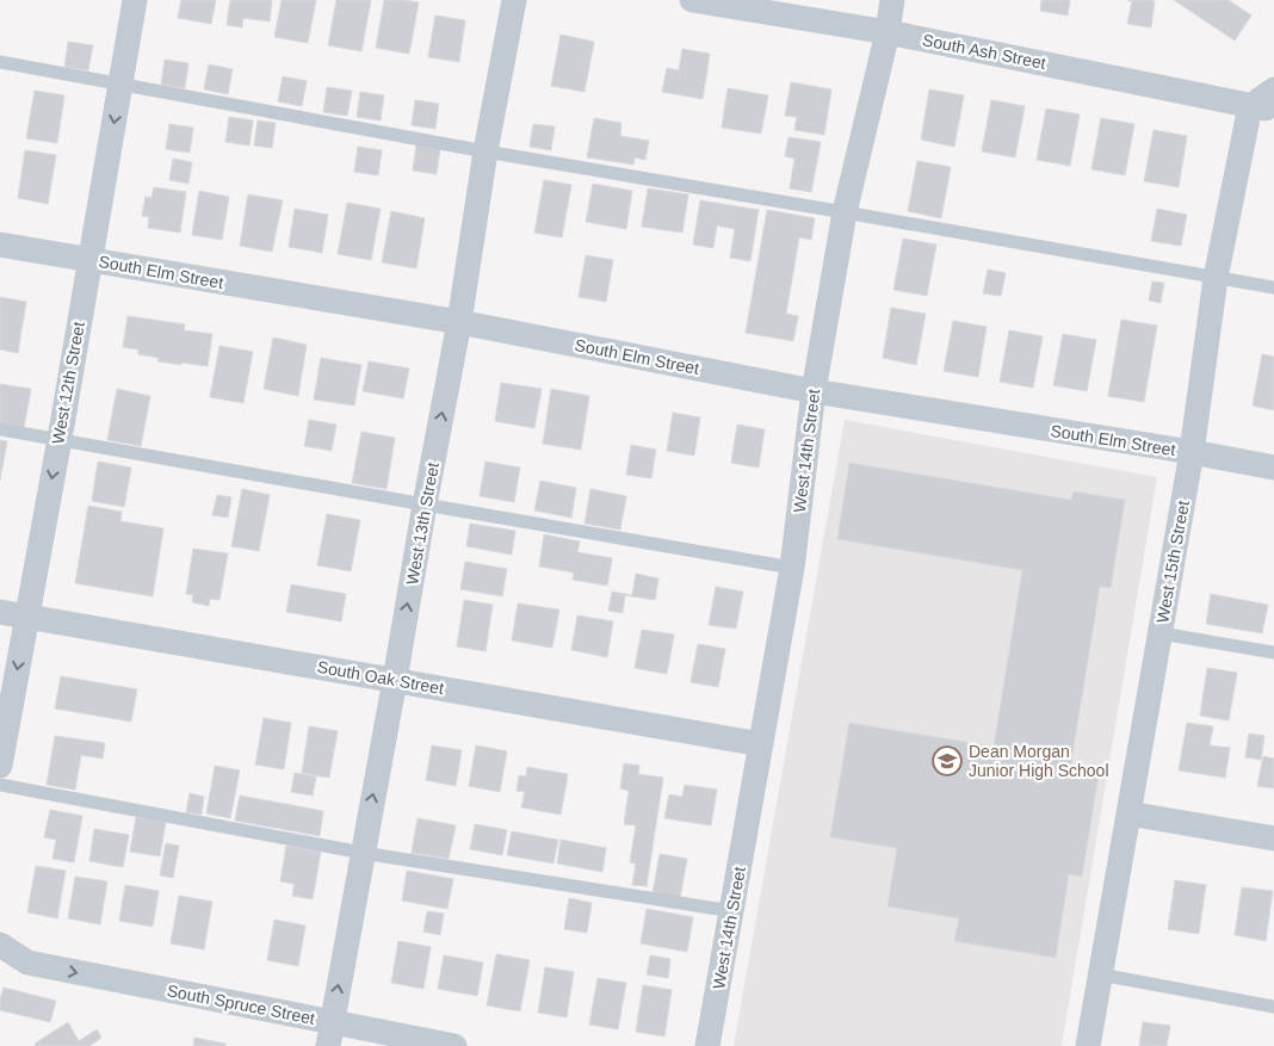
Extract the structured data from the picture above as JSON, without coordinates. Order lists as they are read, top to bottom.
{
  "streets": {
    "street": [
      "South Ash Street",
      "South Elm Street",
      "West 12th Street",
      "West 14th Street",
      "West 13th Street",
      "West 15th Street",
      "South Oak Street",
      "South Spruce Street"
    ]
  },
  "crossings": [
    ["South Ash Street", "West 14th Street"],
    ["South Ash Street", "West 15th Street"],
    ["South Elm Street", "West 12th Street"],
    ["South Elm Street", "West 14th Street"],
    ["South Elm Street", "West 13th Street"],
    ["South Elm Street", "West 15th Street"],
    ["West 12th Street", "South Oak Street"],
    ["West 14th Street", "South Oak Street"],
    ["West 13th Street", "South Oak Street"],
    ["West 13th Street", "South Spruce Street"]
  ],
  "one_way": ["West 12th Street", "West 13th Street", "South Spruce Street"],
  "places": {
    "school or university": ["Dean Morgan Junior High School"]
  }
}
